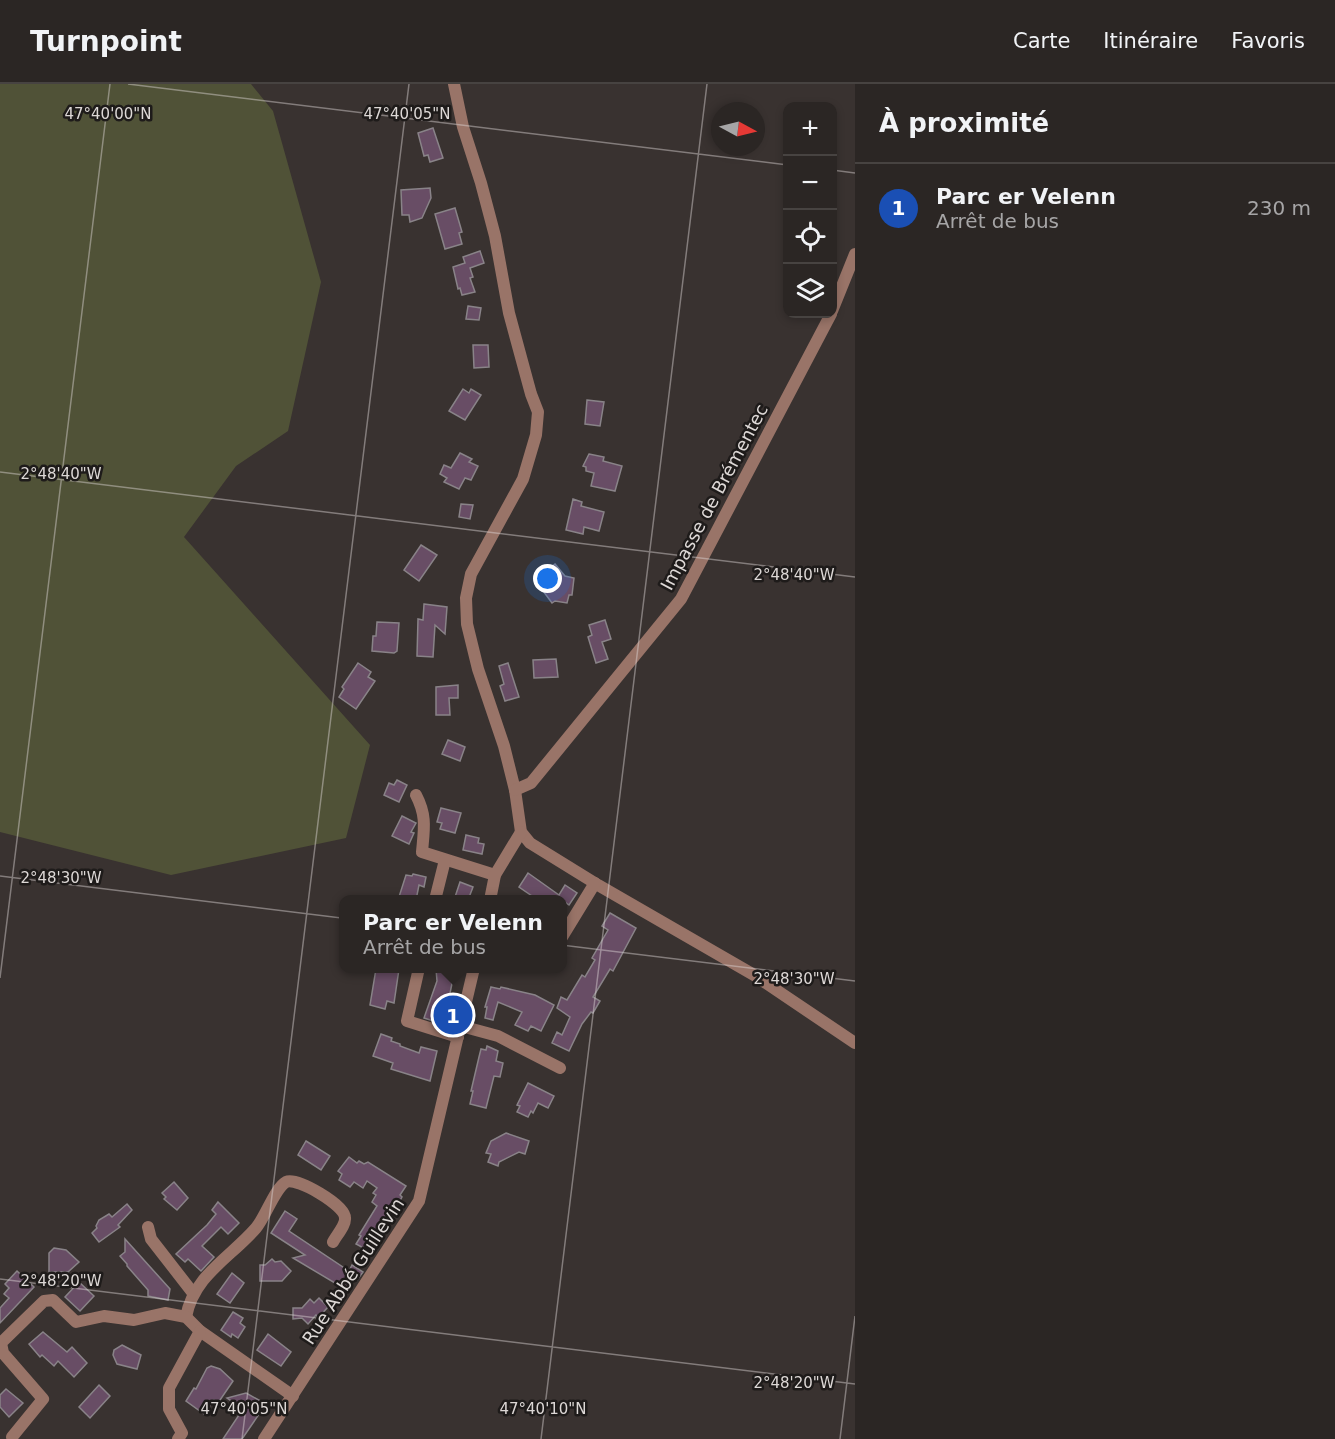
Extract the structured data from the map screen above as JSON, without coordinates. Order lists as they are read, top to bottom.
{
  "streets": {
    "street": ["Impasse de Brémentec", "Rue Abbé Guillevin"]
  },
  "north": "right",
  "page": {
    "header": "Turnpoint",
    "nav": ["Carte", "Itinéraire", "Favoris"],
    "heading": "À proximité",
    "map_buttons": ["+", "−"],
    "list": [
      {
        "mark": "1",
        "name": "Parc er Velenn",
        "note": "Arrêt de bus",
        "value": "230 m"
      }
    ],
    "popup": ["Parc er Velenn", "Arrêt de bus"],
    "pins": "1"
  },
  "coordinates": [
    "47°40'00\"N",
    "47°40'05\"N",
    "2°48'40\"W",
    "2°48'30\"W",
    "2°48'20\"W",
    "47°40'10\"N"
  ]
}
